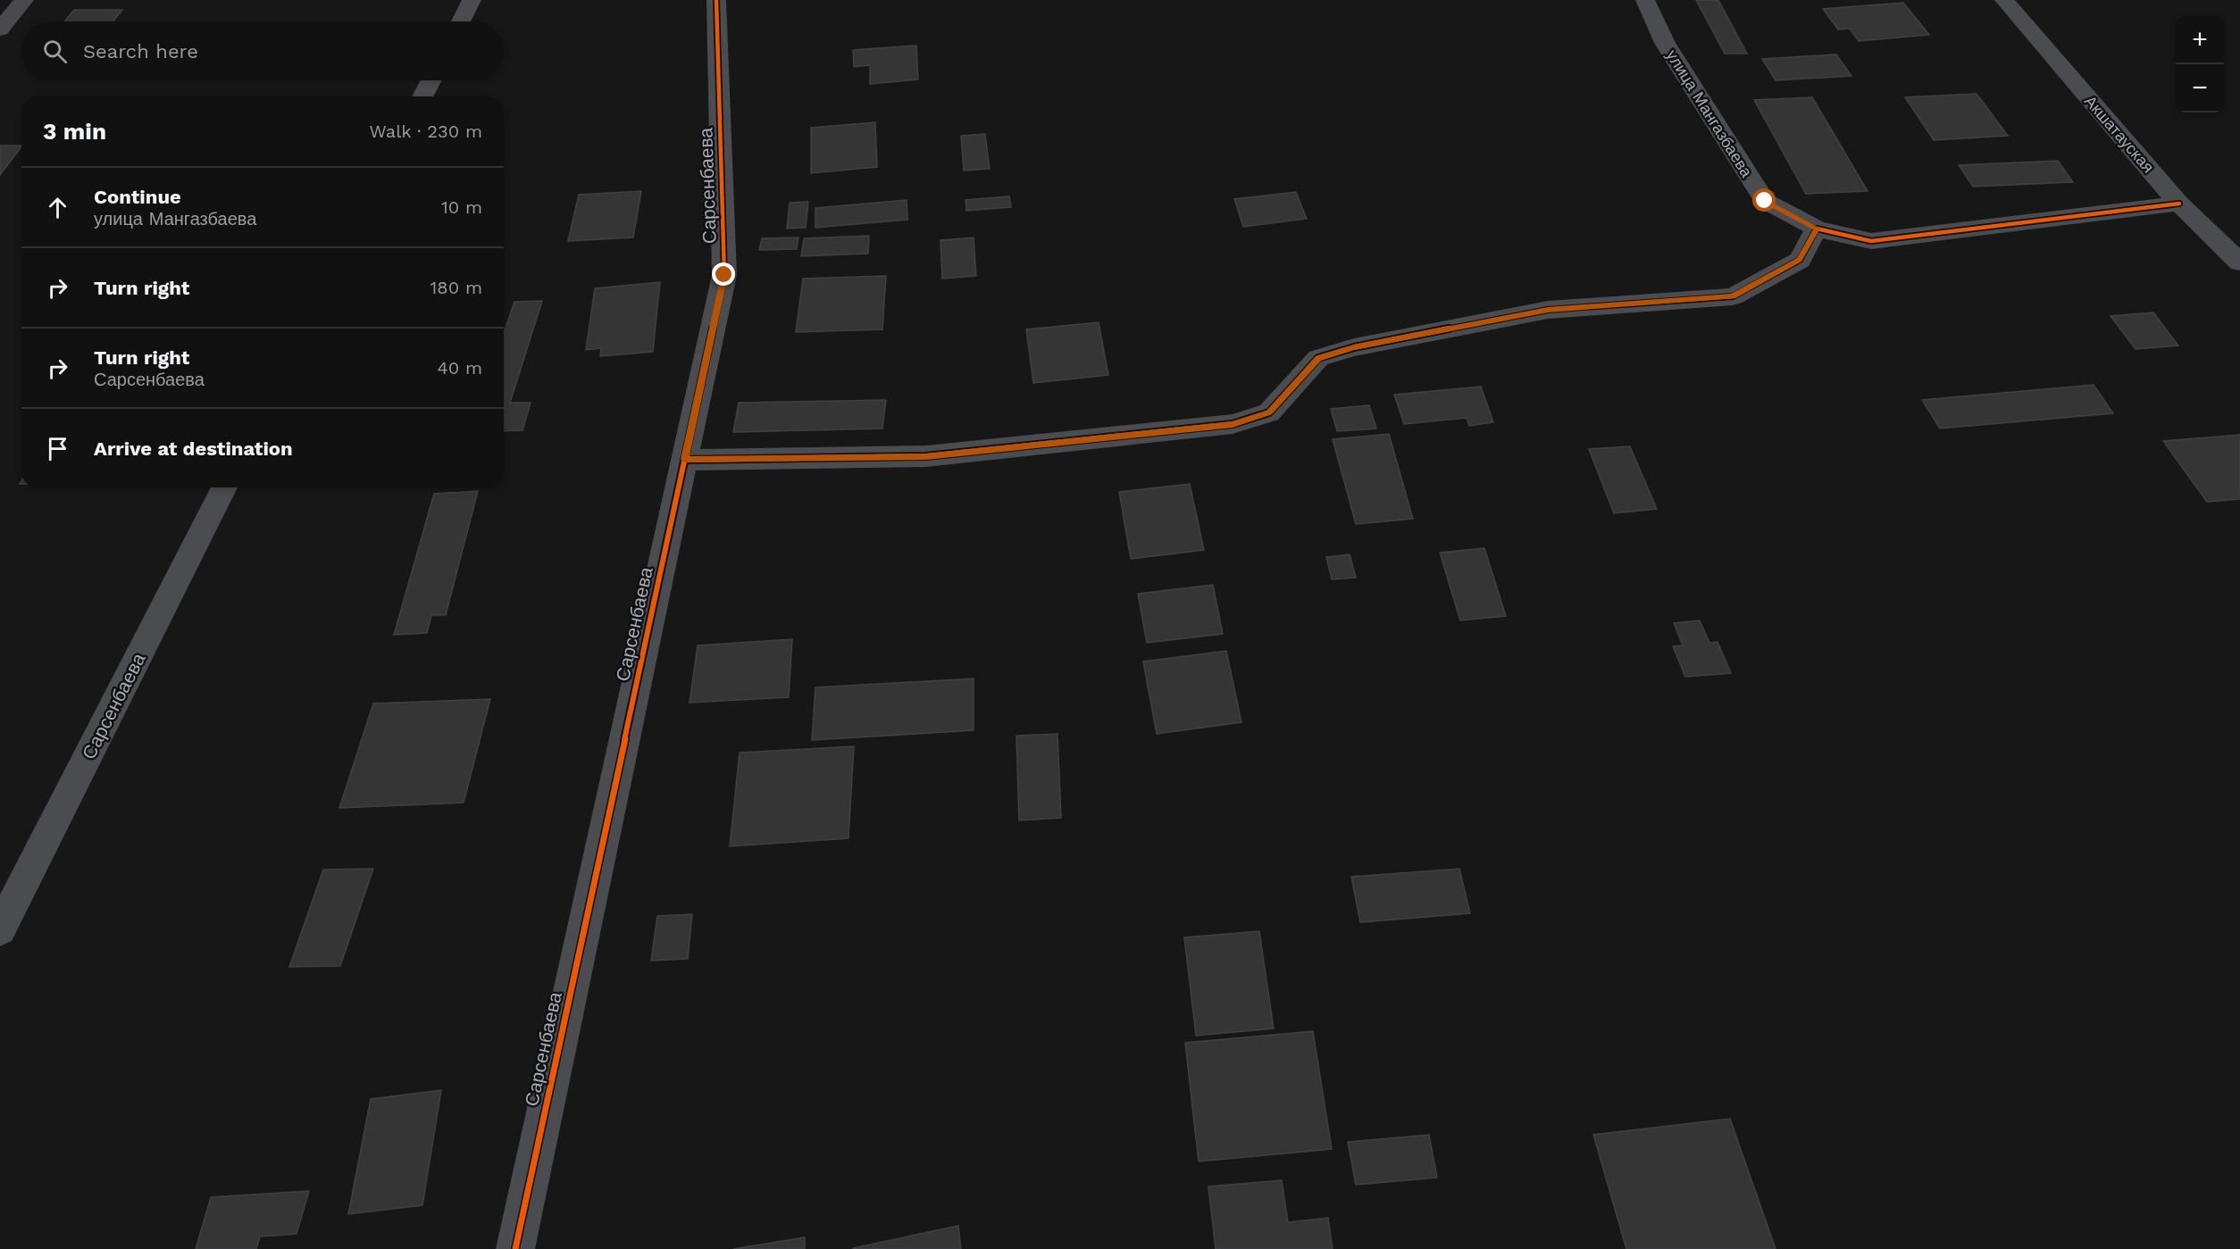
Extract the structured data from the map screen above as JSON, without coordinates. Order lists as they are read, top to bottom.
{
  "streets": {
    "street": ["улица Мангазбаева", "Акшатауская", "Сарсенбаева"]
  },
  "crossings": [
    ["улица Мангазбаева", "Акшатауская"]
  ],
  "page": {
    "map_buttons": ["+", "−"],
    "search": "Search here",
    "heading": ["3 min", "Walk · 230 m"],
    "list": [
      ["Continue", "улица Мангазбаева", "10 m"],
      ["Turn right", "180 m"],
      ["Turn right", "Сарсенбаева", "40 m"],
      "Arrive at destination"
    ]
  }
}
